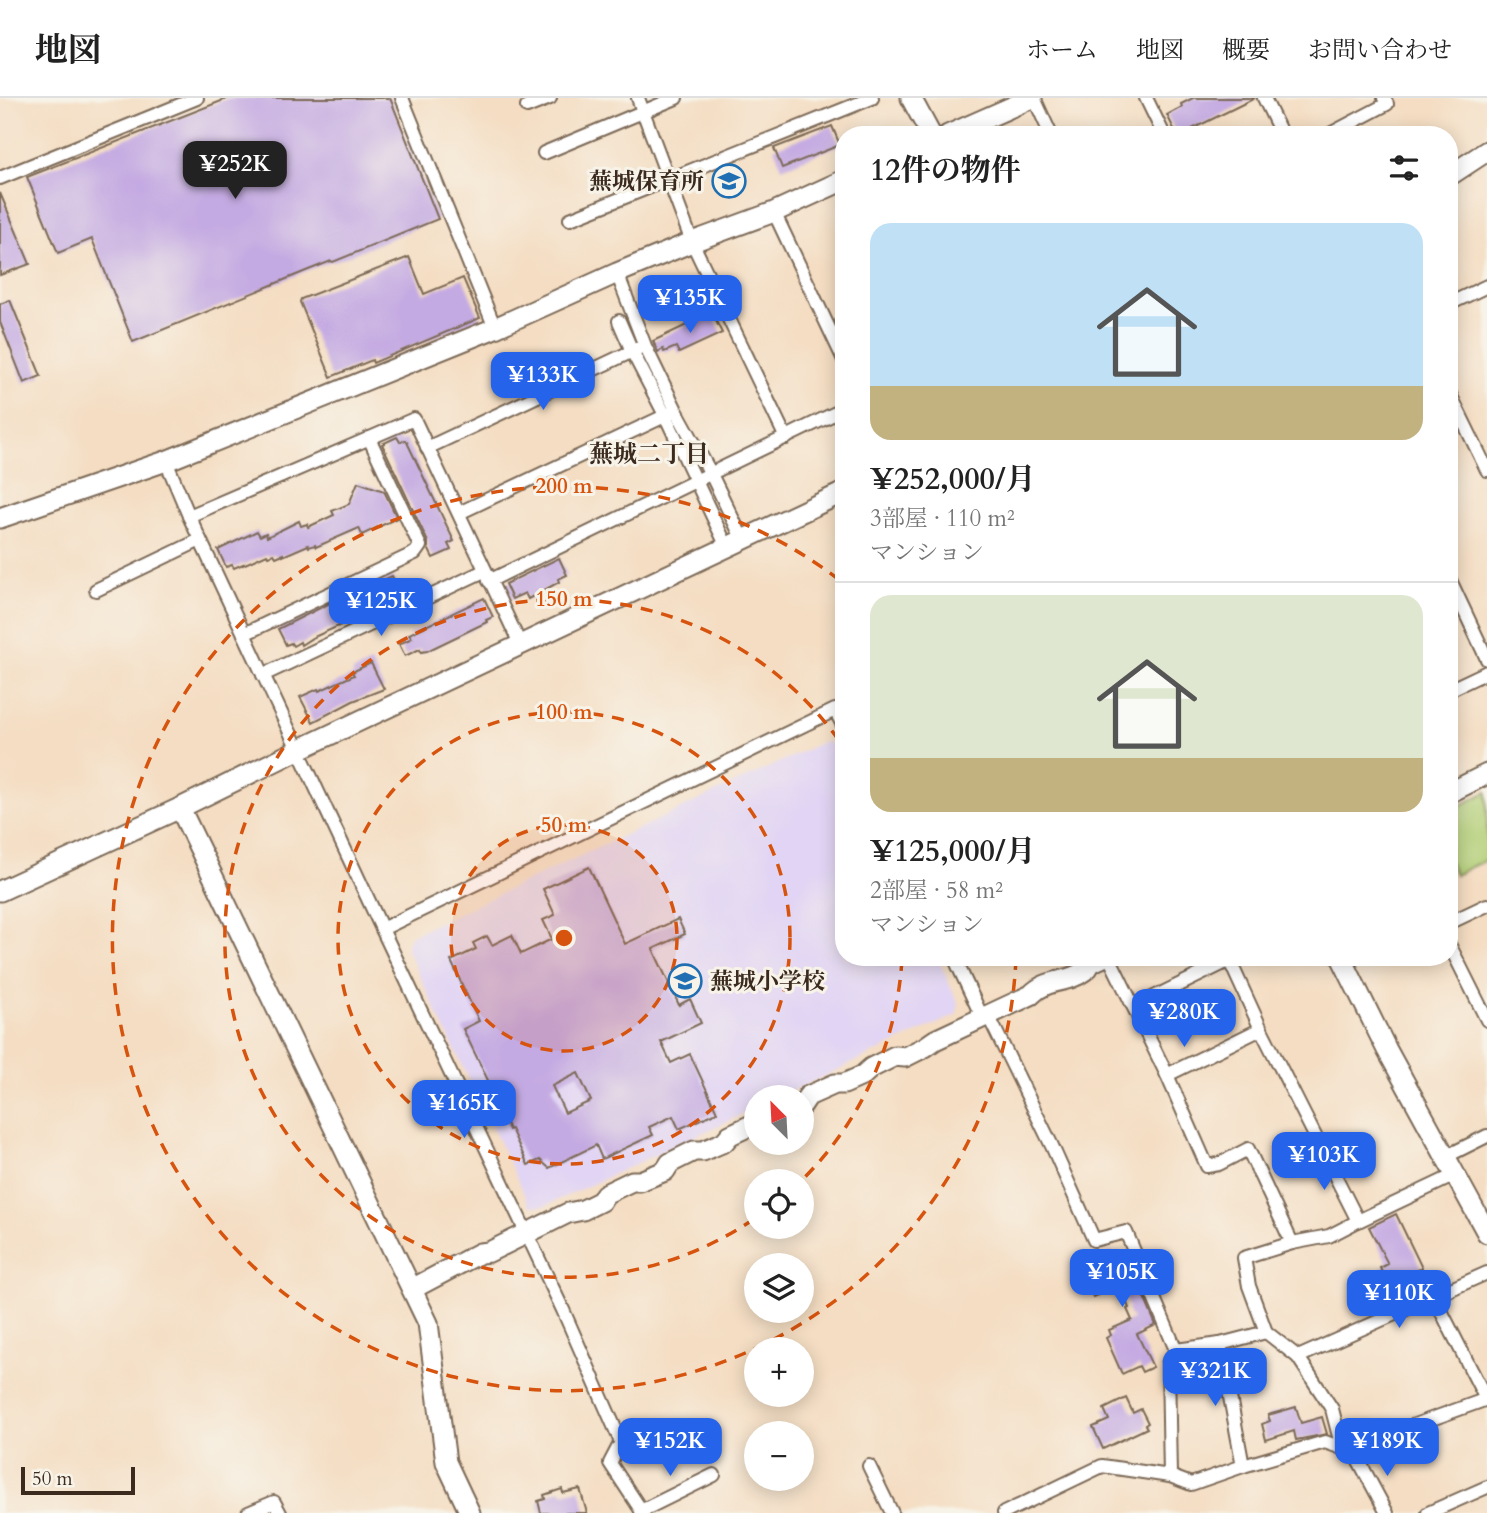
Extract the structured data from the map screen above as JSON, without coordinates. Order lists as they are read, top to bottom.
{
  "districts": ["蕪城二丁目"],
  "places": {
    "school or university": ["蕪城保育所", "蕪城小学校"]
  },
  "scale_bar": "50 m",
  "north": "top left",
  "page": {
    "header": "地図",
    "nav": [
      "ホーム",
      "地図",
      "概要",
      "お問い合わせ"
    ],
    "heading": "12件の物件",
    "price": [
      "¥252K",
      "¥135K",
      "¥133K",
      "¥125K",
      "¥280K",
      "¥165K",
      "¥103K",
      "¥105K",
      "¥110K",
      "¥321K",
      "¥152K",
      "¥189K"
    ],
    "list": [
      {
        "name": "¥252,000/月",
        "note": "3部屋 · 110 m² · マンション"
      },
      {
        "name": "¥125,000/月",
        "note": "2部屋 · 58 m² · マンション"
      }
    ],
    "map_buttons": ["+", "−"],
    "scale": "50 m"
  },
  "rings": [
    "200 m",
    "150 m",
    "100 m",
    "50 m"
  ]
}
